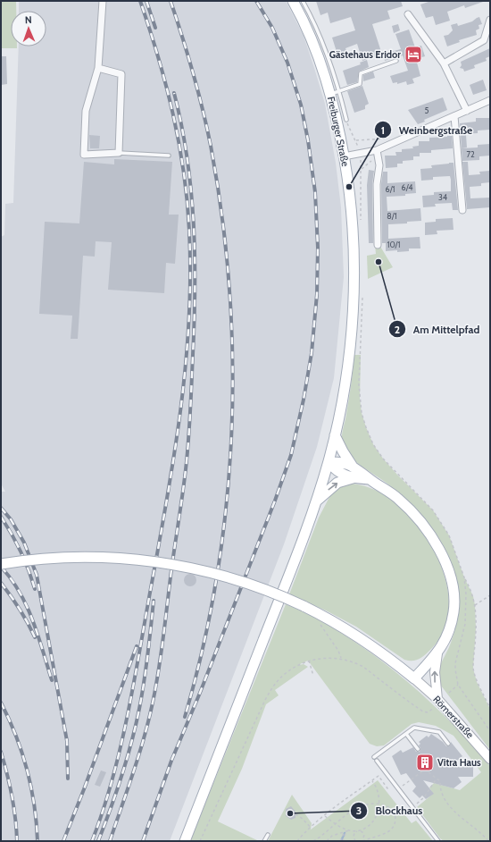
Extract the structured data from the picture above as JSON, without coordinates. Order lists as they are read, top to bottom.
{
  "streets": {
    "main road": ["Freiburger Straße"],
    "street": ["Römerstraße"]
  },
  "places": {
    "hotel": ["Gästehaus Eridor"],
    "other": ["Weinbergstraße", "Am Mittelpfad", "Blockhaus"],
    "building": ["Vitra Haus"]
  },
  "house_numbers": [
    "5",
    "72",
    "6/4",
    "6/1",
    "34",
    "8/1",
    "10/1"
  ],
  "north": "top"
}
